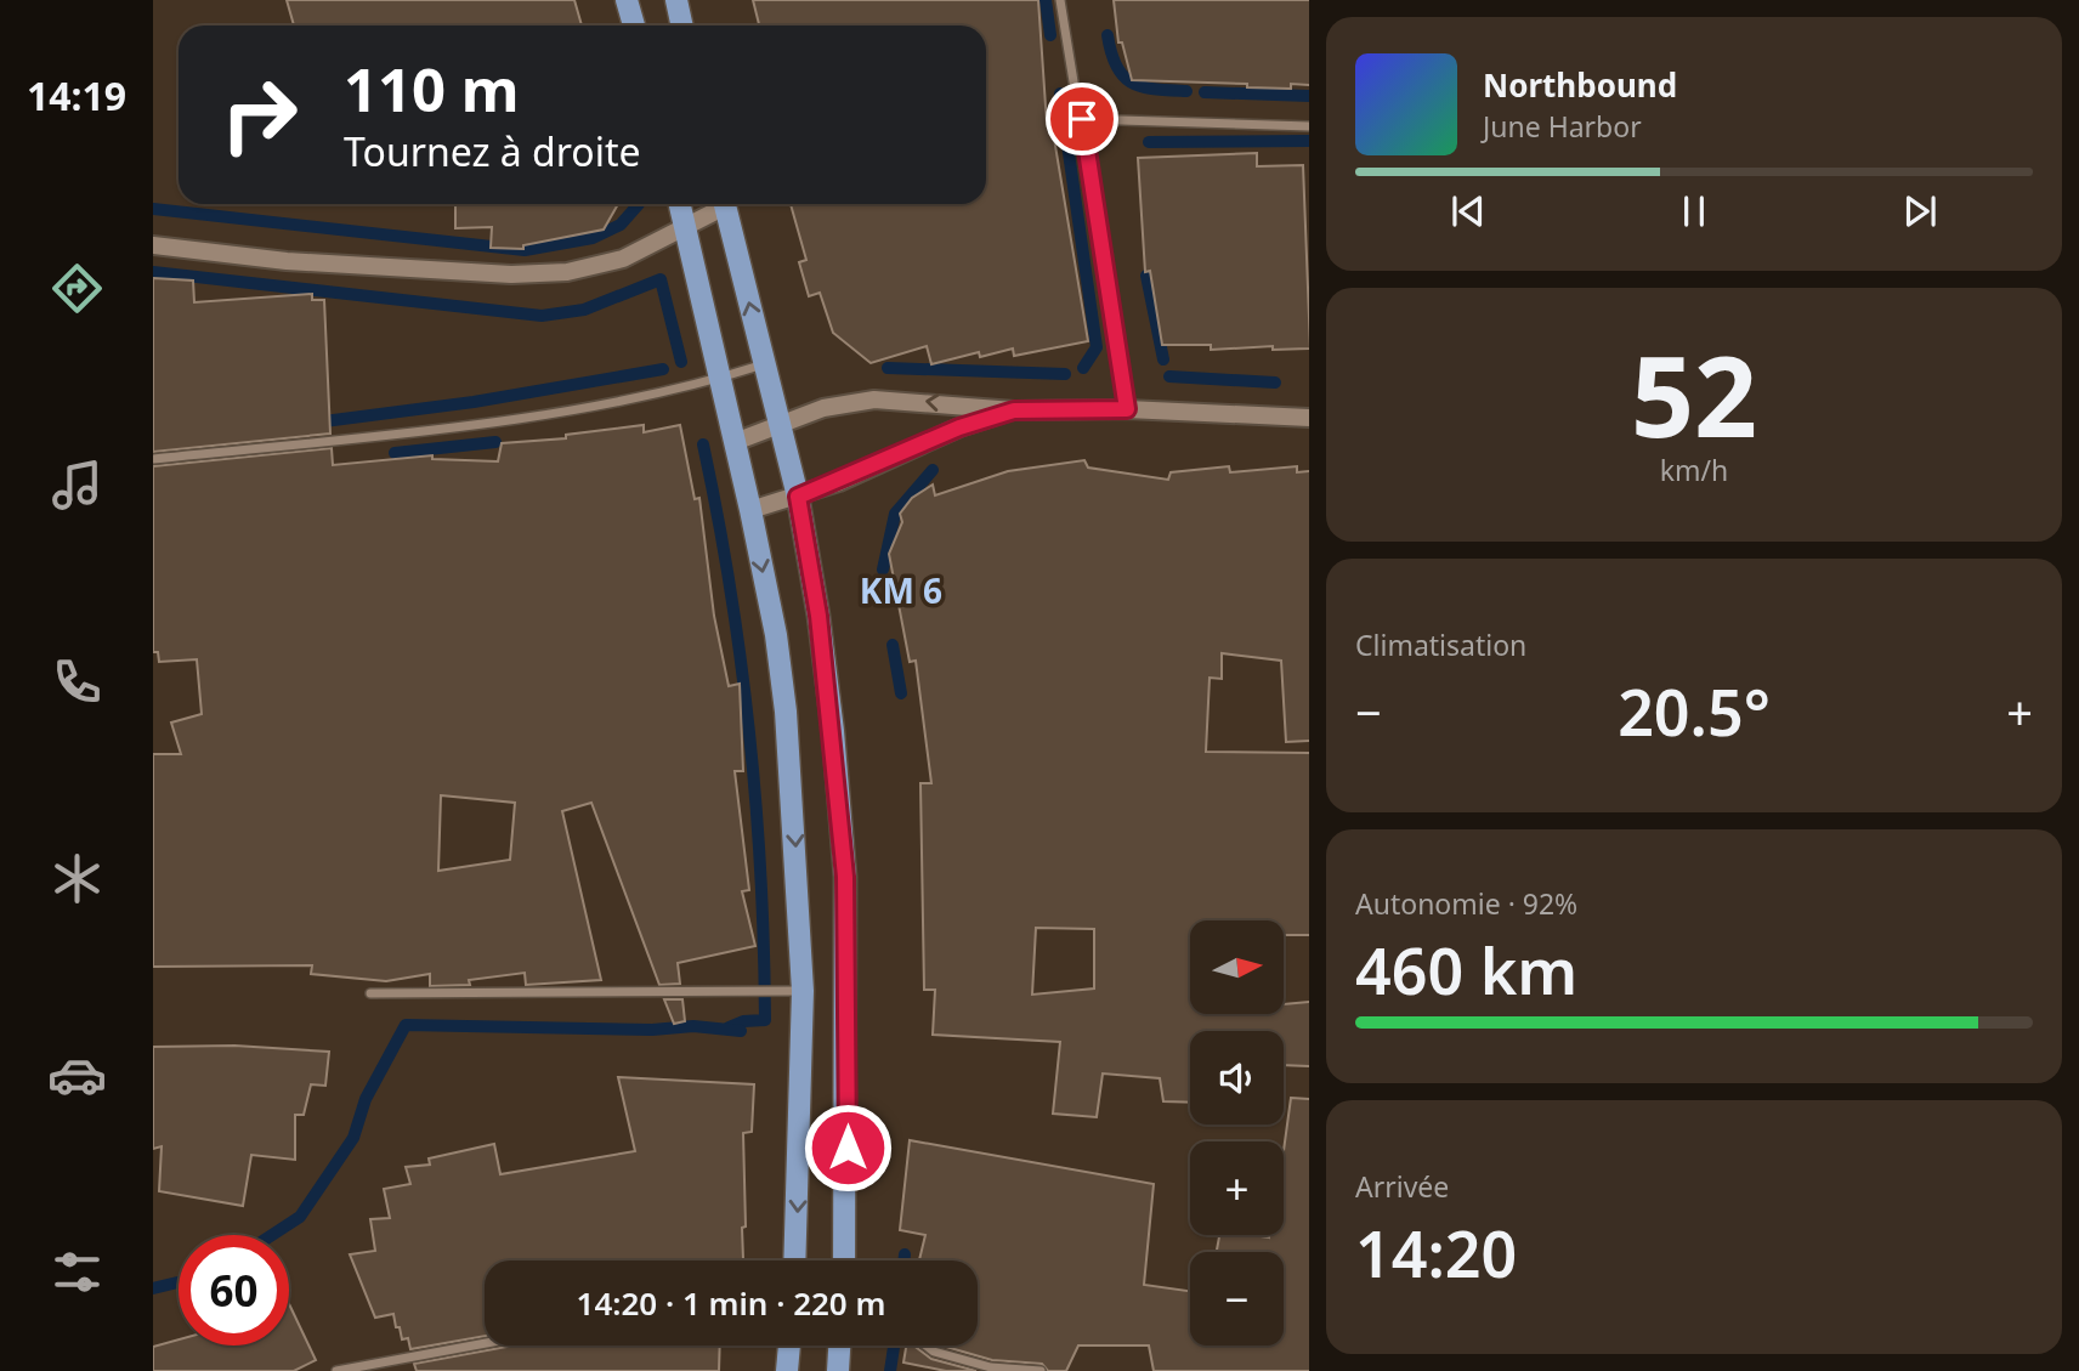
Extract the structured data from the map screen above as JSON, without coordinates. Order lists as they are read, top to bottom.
{
  "districts": ["KM 6"],
  "north": "right",
  "page": {
    "tabs": "14:19",
    "turn": ["110 m", "Tournez à droite"],
    "song": ["Northbound", "June Harbor"],
    "tile": [
      ["52", "km/h"],
      "Climatisation",
      ["Autonomie · 92%", "460 km"],
      ["Arrivée", "14:20"]
    ],
    "heat": ["−", "20.5°", "+"],
    "map_buttons": ["+", "−"],
    "limit": "60",
    "trip": "14:20 · 1 min · 220 m"
  }
}
